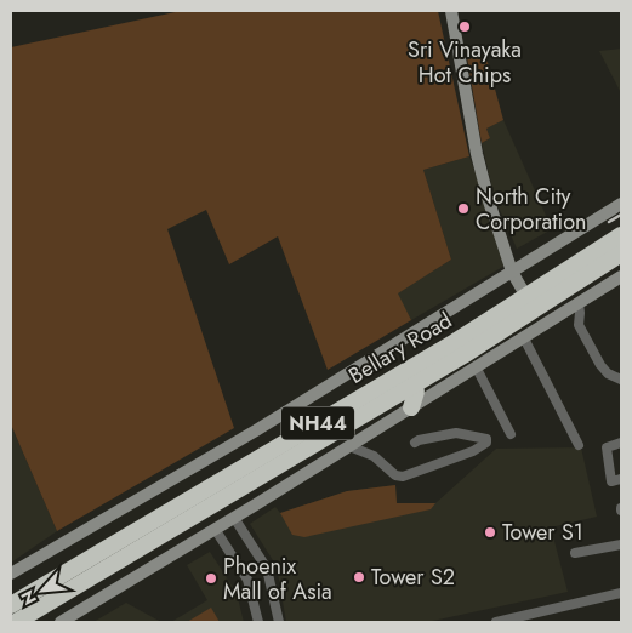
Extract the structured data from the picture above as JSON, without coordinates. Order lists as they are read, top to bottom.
{
  "streets": {
    "highway": ["Bellary Road", "NH44"]
  },
  "places": [
    "Sri Vinayaka Hot Chips",
    "North City Corporation",
    "Tower S1",
    "Tower S2",
    "Phoenix Mall of Asia"
  ],
  "north": "bottom left"
}
